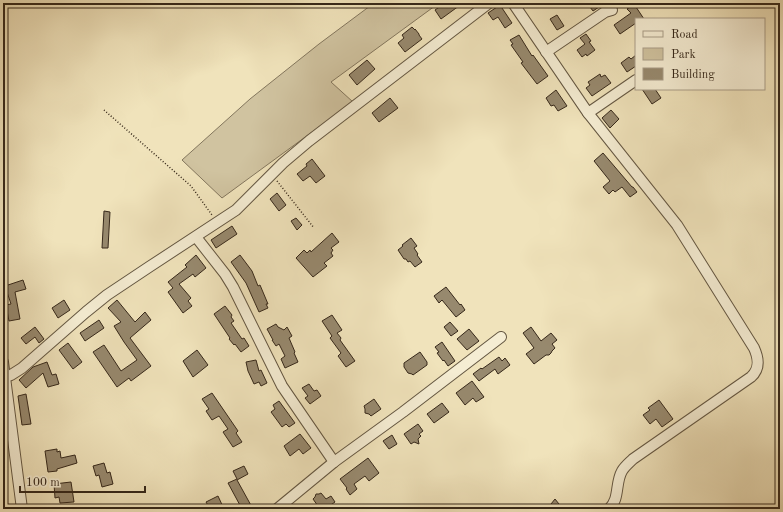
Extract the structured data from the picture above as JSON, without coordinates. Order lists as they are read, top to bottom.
{
  "legend": ["Road", "Park", "Building"],
  "scale_bar": "100 m"
}
